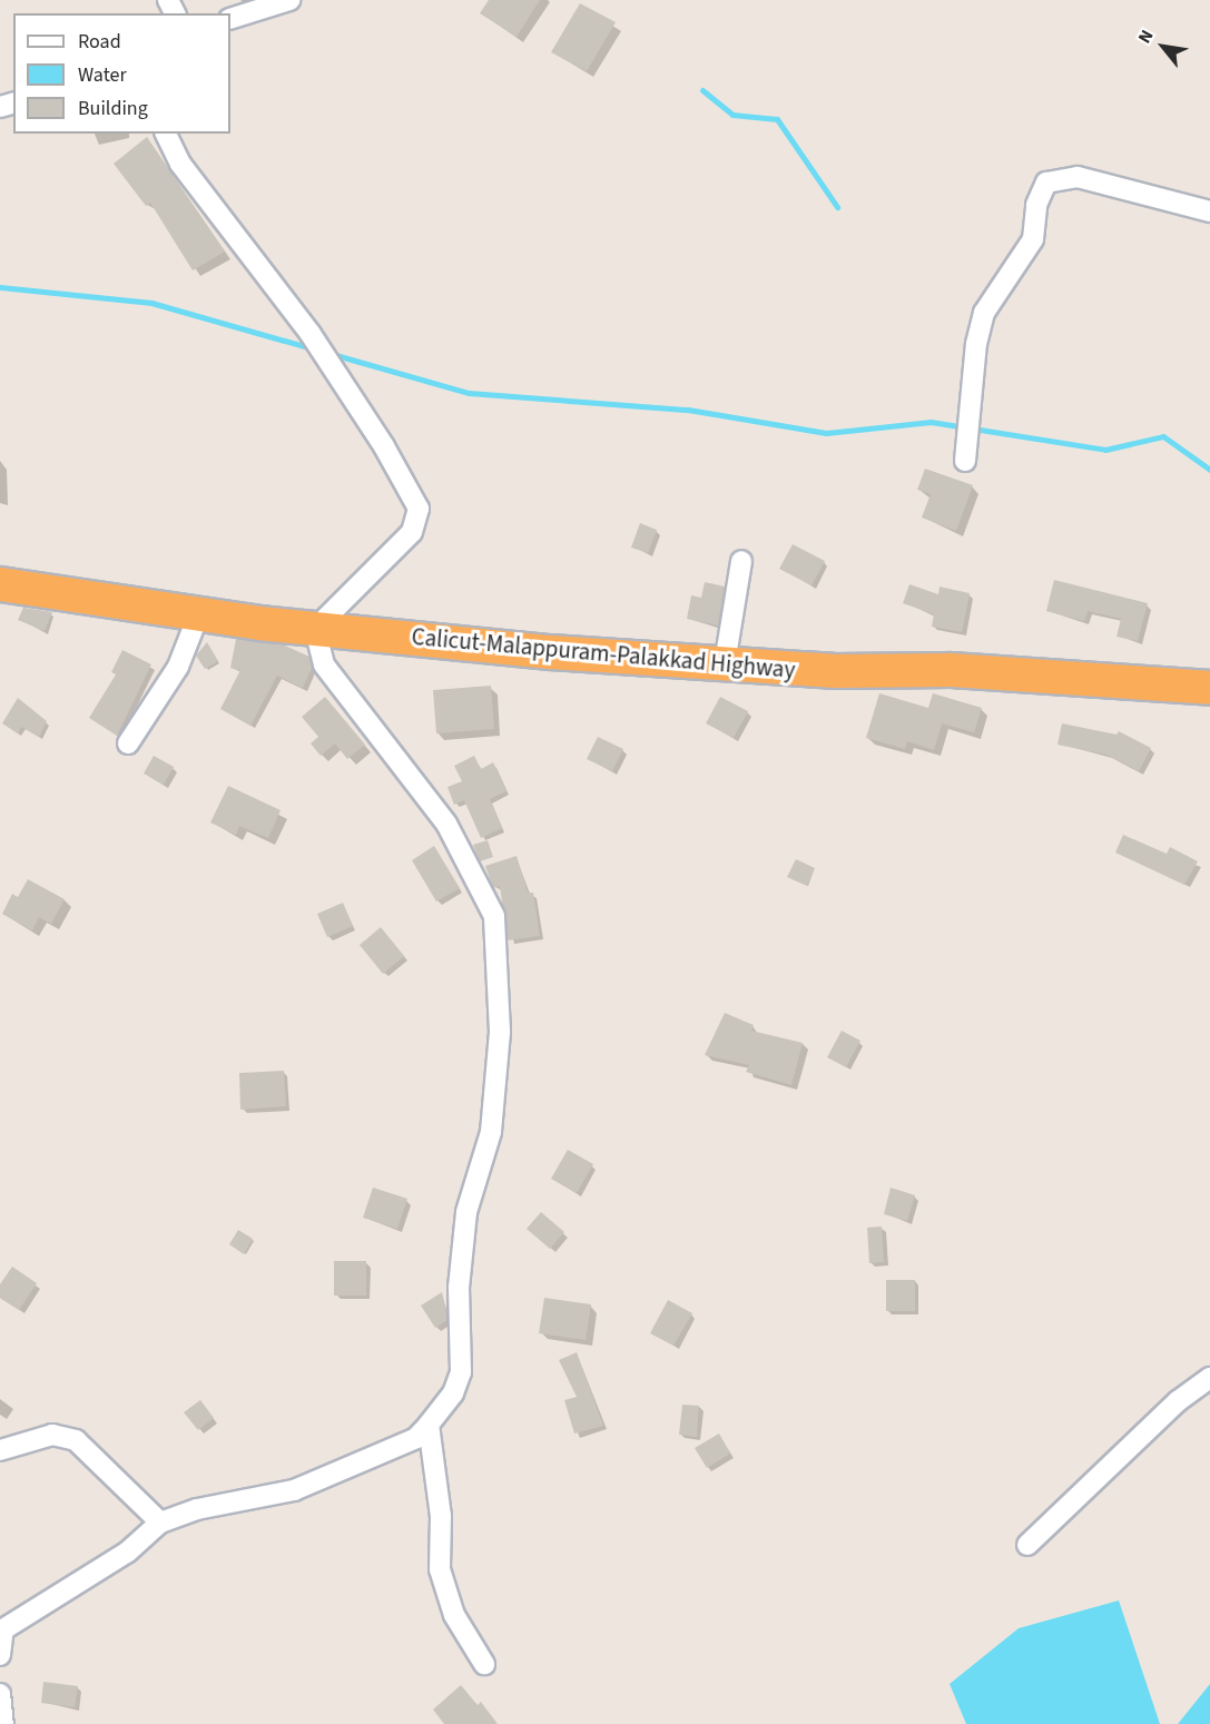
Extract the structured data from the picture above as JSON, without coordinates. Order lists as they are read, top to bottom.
{
  "streets": {
    "highway": ["Calicut-Malappuram-Palakkad Highway"]
  },
  "legend": ["Road", "Water", "Building"],
  "north": "top left"
}
